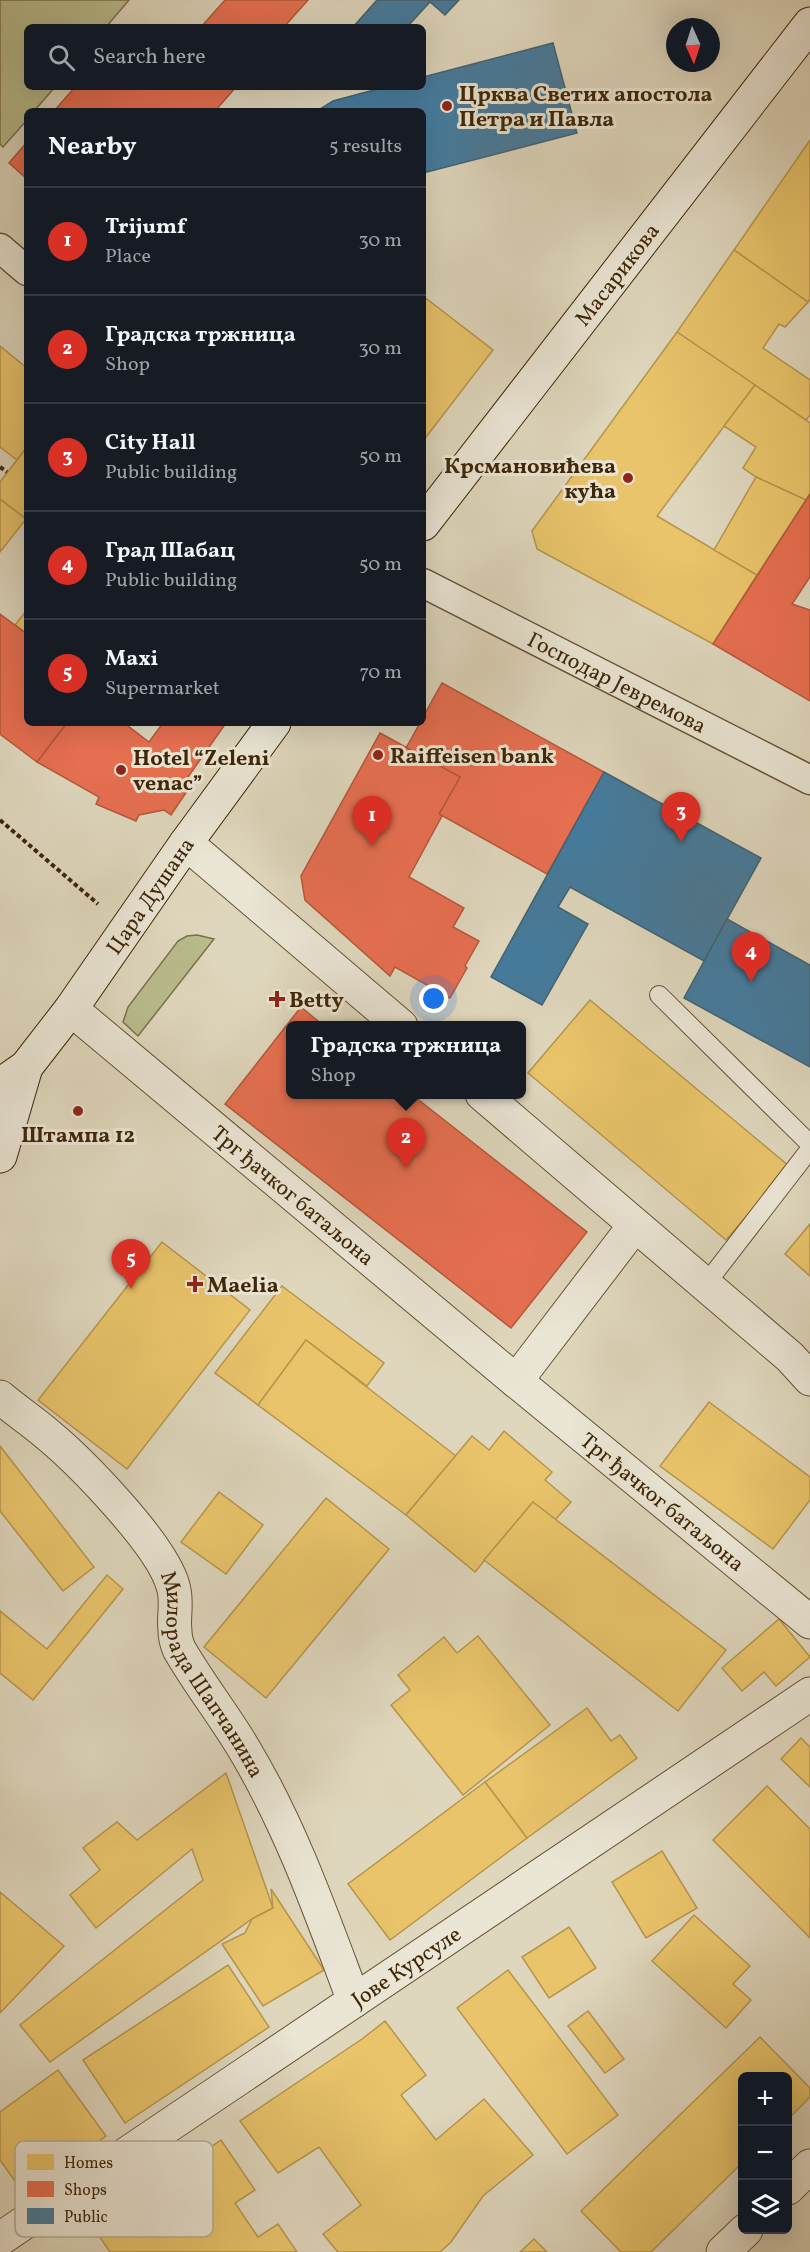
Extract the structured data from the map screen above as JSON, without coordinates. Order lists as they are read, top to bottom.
{
  "streets": {
    "street": [
      "Масарикова",
      "Господар Јевремова",
      "Цара Душана",
      "Трг ђачког батаљона",
      "Милорада Шапчанина",
      "Јове Курсуле"
    ]
  },
  "crossings": [
    ["Цара Душана", "Трг ђачког батаљона"],
    ["Милорада Шапчанина", "Јове Курсуле"]
  ],
  "places": {
    "other": [
      "Црква Светих апостола Петра и Павла",
      "Крсмановићева кућа",
      "Raiffeisen bank",
      "Hotel “Zeleni venac”",
      "Штампа 12"
    ],
    "health": ["Betty", "Maelia"]
  },
  "legend": ["Homes", "Shops", "Public"],
  "north": "bottom",
  "page": {
    "search": "Search here",
    "heading": ["Nearby", "5 results"],
    "list": [
      {
        "mark": "1",
        "name": "Trijumf",
        "note": "Place",
        "value": "30 m"
      },
      {
        "mark": "2",
        "name": "Градска тржница",
        "note": "Shop",
        "value": "30 m"
      },
      {
        "mark": "3",
        "name": "City Hall",
        "note": "Public building",
        "value": "50 m"
      },
      {
        "mark": "4",
        "name": "Град Шабац",
        "note": "Public building",
        "value": "50 m"
      },
      {
        "mark": "5",
        "name": "Maxi",
        "note": "Supermarket",
        "value": "70 m"
      }
    ],
    "pins": [
      "3",
      "1",
      "4",
      "2",
      "5"
    ],
    "popup": ["Градска тржница", "Shop"],
    "map_buttons": ["+", "−"]
  }
}
